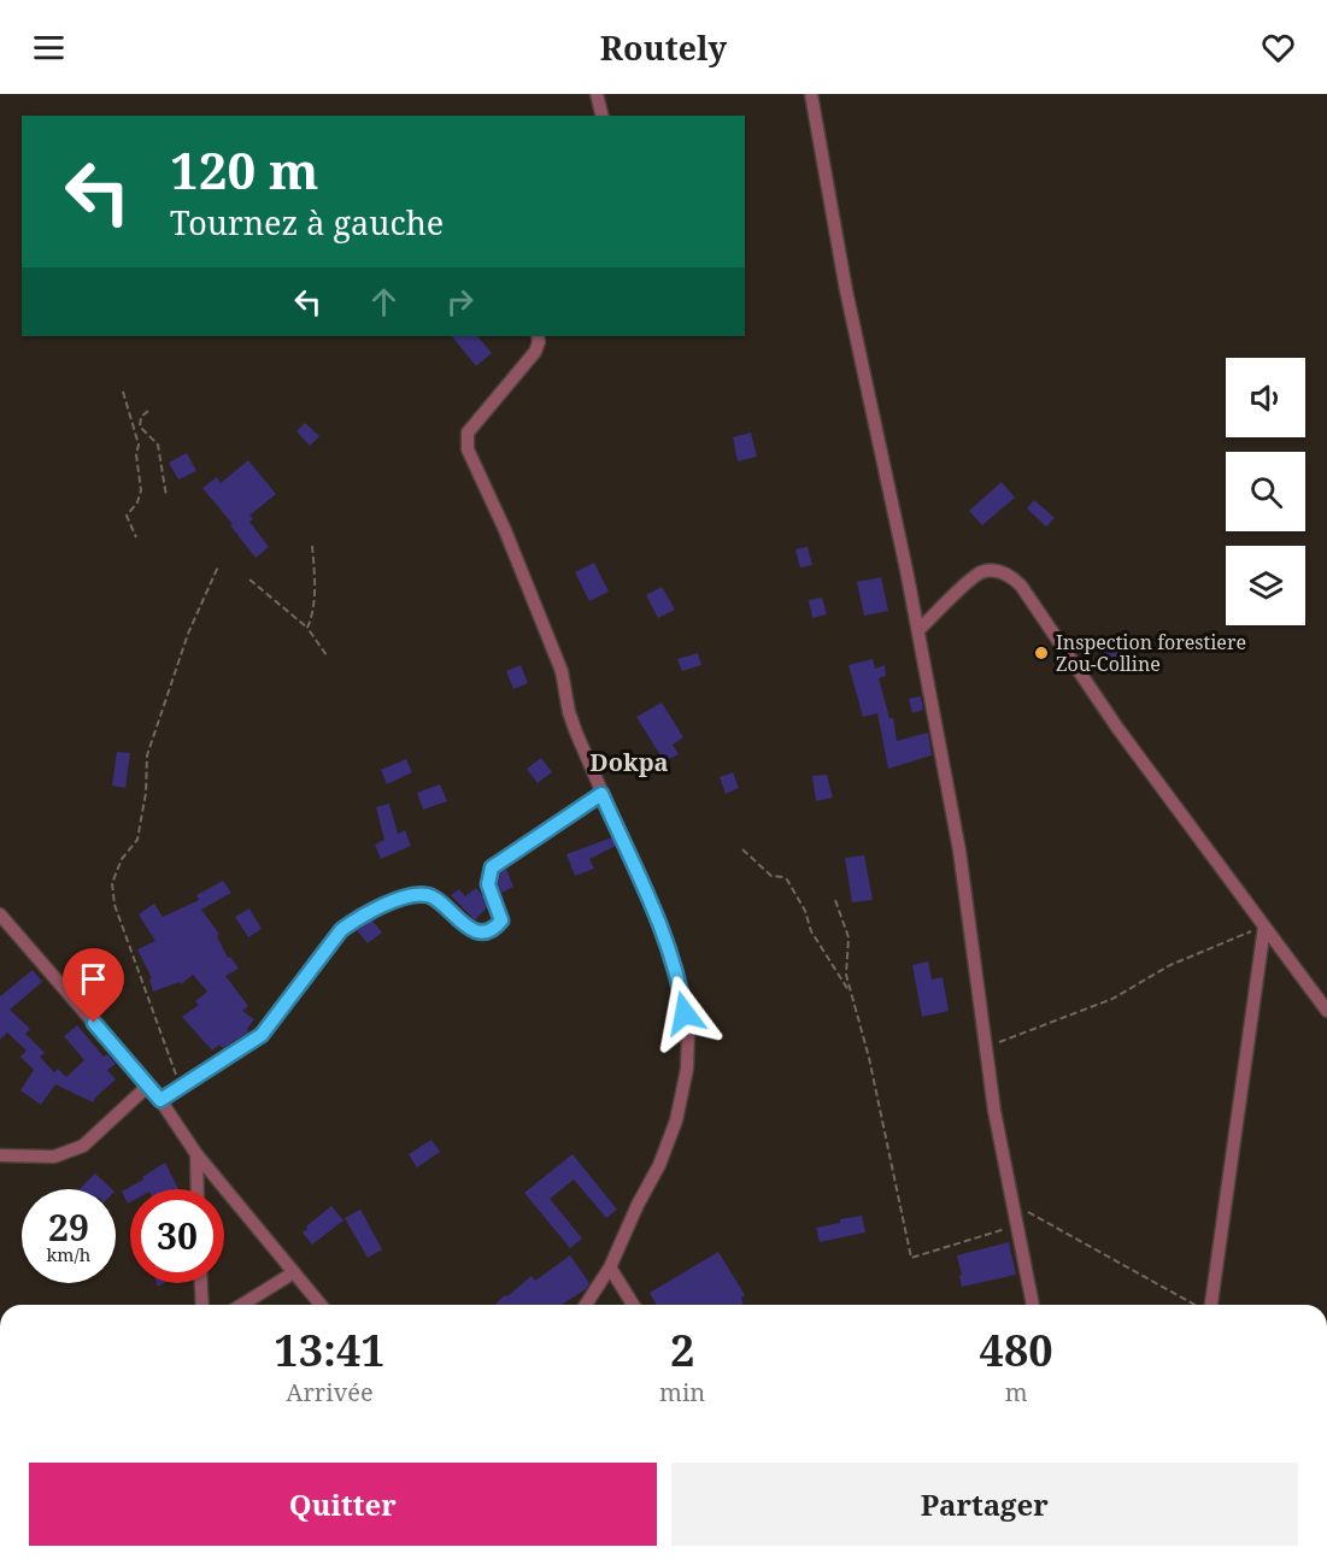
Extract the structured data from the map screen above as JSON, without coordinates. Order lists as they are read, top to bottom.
{
  "districts": ["Dokpa"],
  "places": ["Inspection forestiere Zou-Colline"],
  "page": {
    "header": "Routely",
    "turn": ["120 m", "Tournez à gauche"],
    "speed": "29 km/h",
    "limit": "30",
    "eta": [
      "13:41",
      "Arrivée",
      "2",
      "min",
      "480",
      "m"
    ],
    "buttons": ["Quitter", "Partager"]
  }
}
